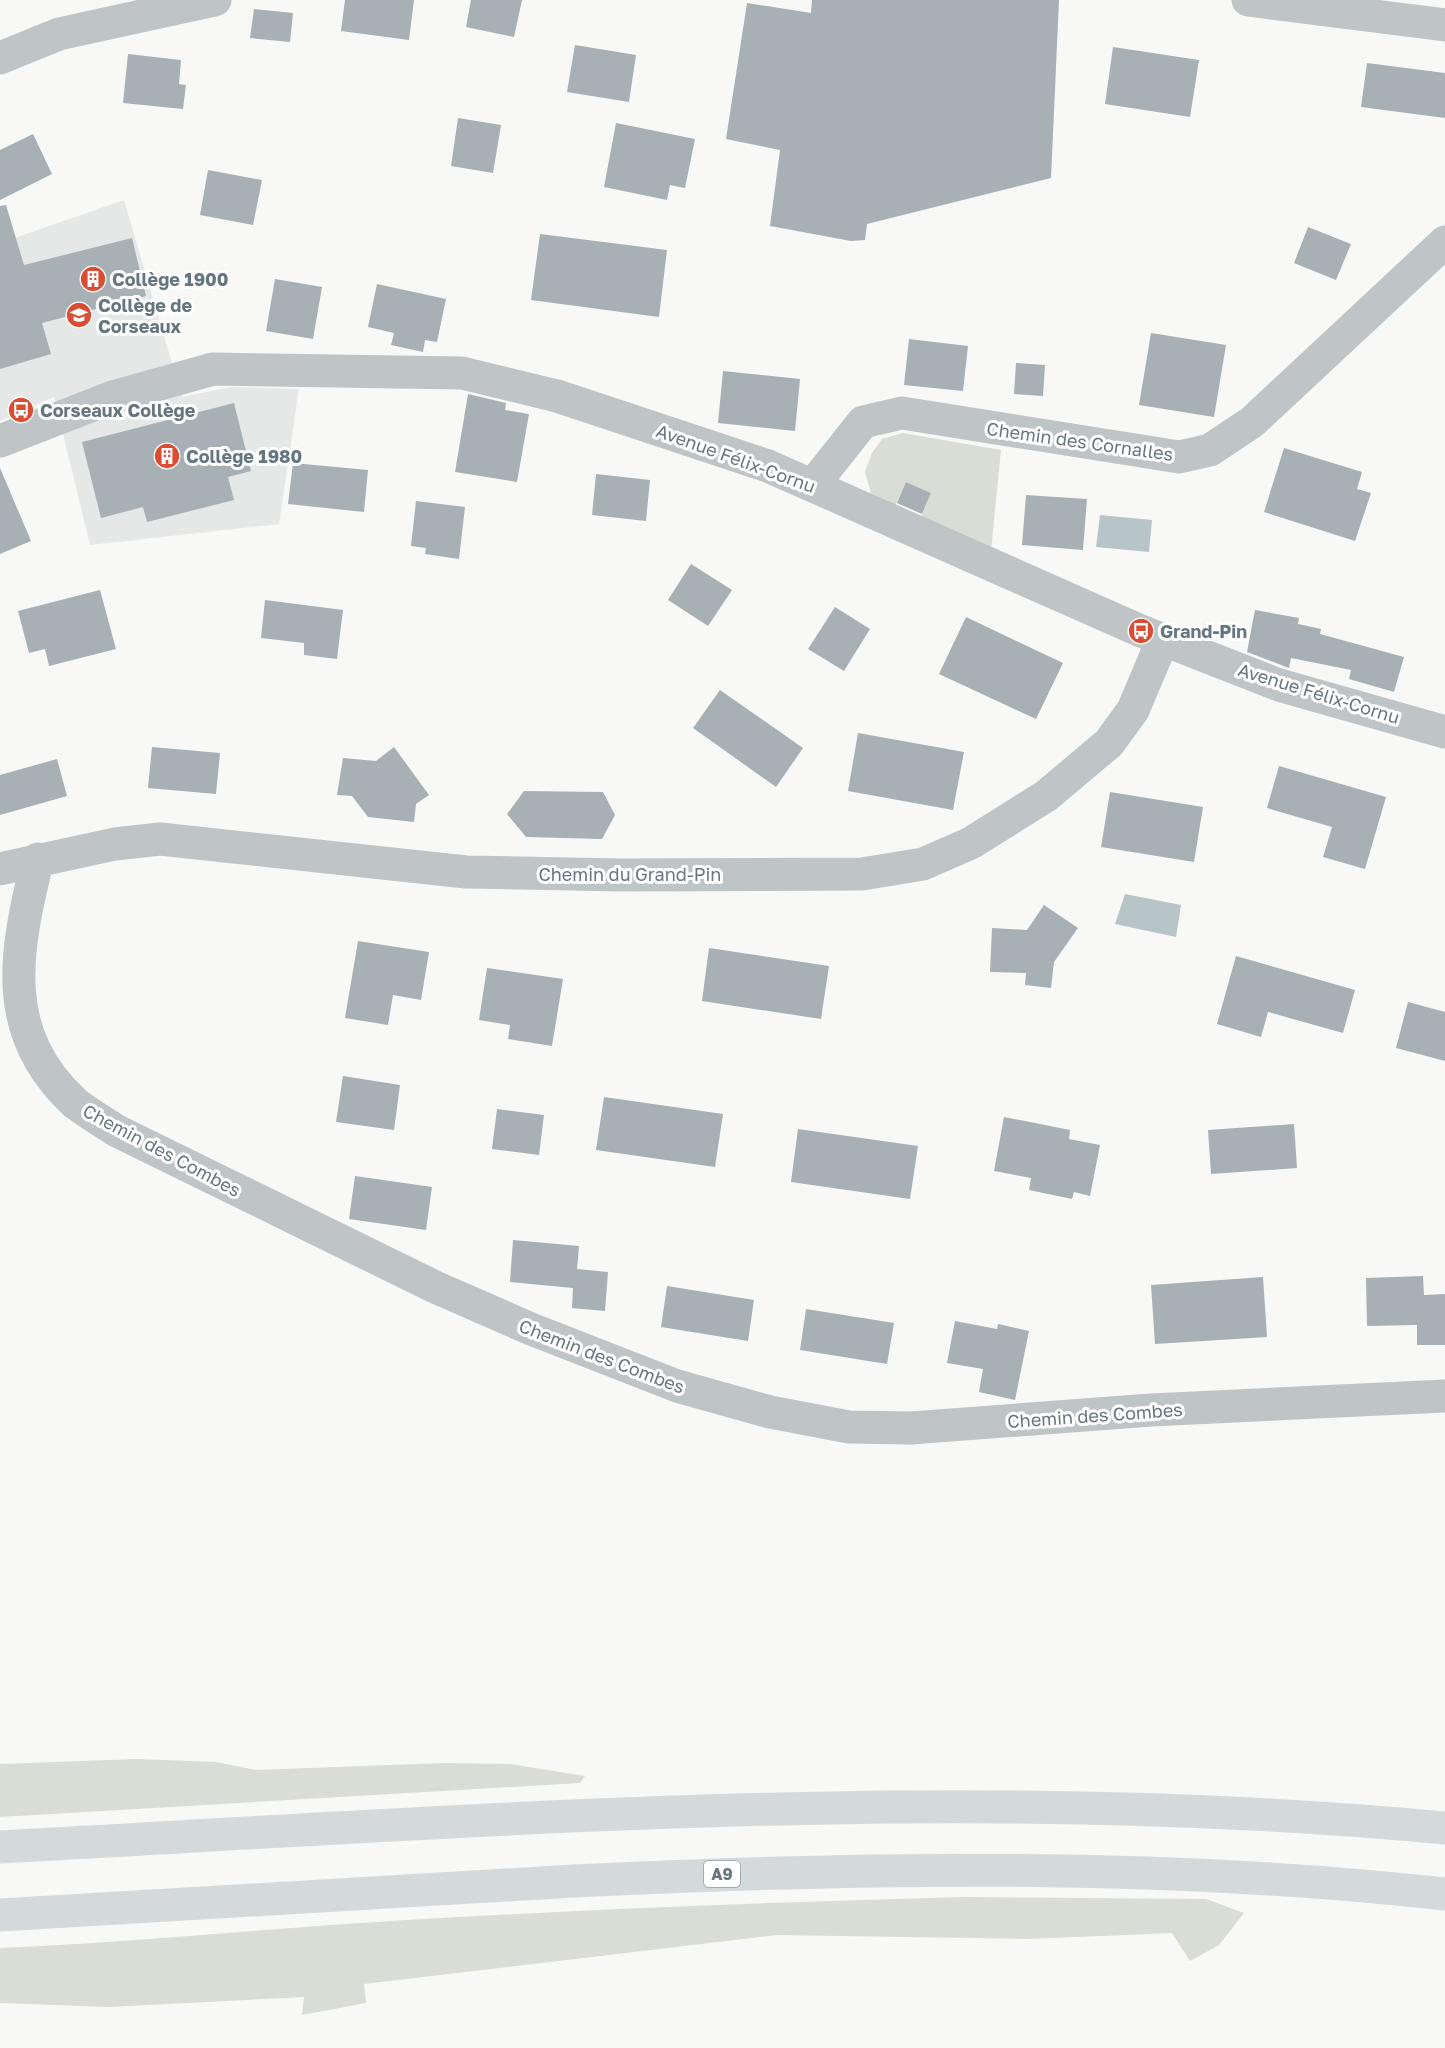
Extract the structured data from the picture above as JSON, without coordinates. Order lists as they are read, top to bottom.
{
  "streets": {
    "highway": ["A9"],
    "street": [
      "Chemin des Cornalles",
      "Avenue Félix-Cornu",
      "Chemin du Grand-Pin",
      "Chemin des Combes"
    ]
  },
  "crossings": [
    ["Chemin des Cornalles", "Avenue Félix-Cornu"],
    ["Avenue Félix-Cornu", "Chemin du Grand-Pin"],
    ["Chemin du Grand-Pin", "Chemin des Combes"]
  ],
  "places": {
    "building": ["Collège 1900", "Collège 1980"],
    "school or university": ["Collège de Corseaux"],
    "bus stop": ["Corseaux Collège", "Grand-Pin"]
  }
}
